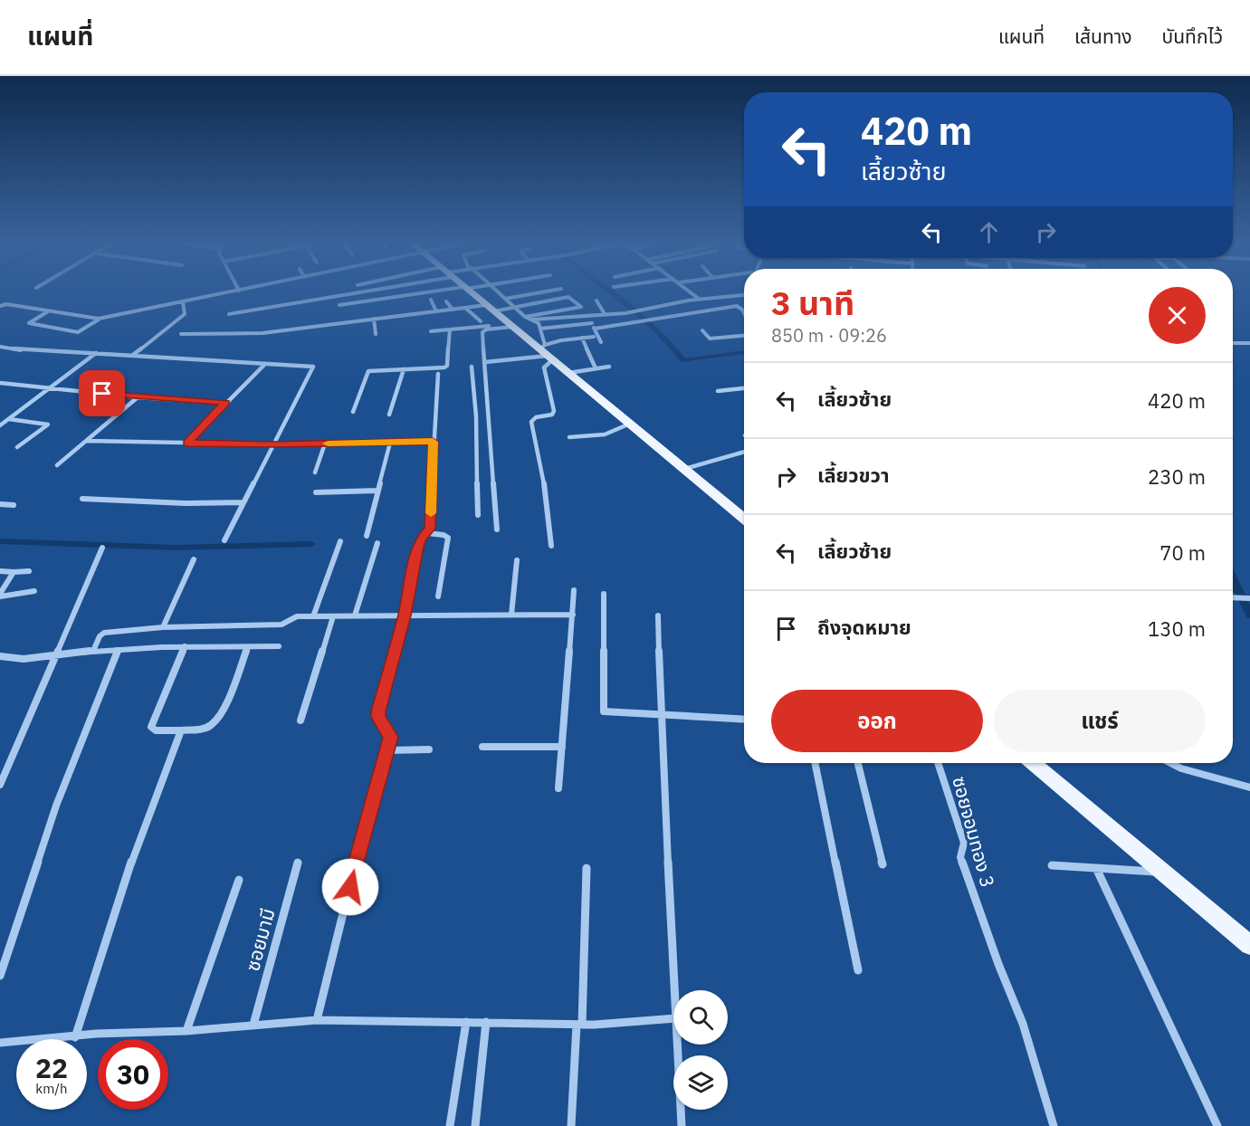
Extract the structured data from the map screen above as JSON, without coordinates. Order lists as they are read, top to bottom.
{
  "streets": {
    "street": ["ซอยจอมทอง 3", "ซอยมามี"]
  },
  "page": {
    "header": "แผนที่",
    "nav": ["แผนที่", "เส้นทาง", "บันทึกไว้"],
    "turn": ["420 m", "เลี้ยวซ้าย"],
    "heading": ["3 นาที", "850 m · 09:26"],
    "list": [
      {
        "name": "เลี้ยวซ้าย",
        "value": "420 m"
      },
      {
        "name": "เลี้ยวขวา",
        "value": "230 m"
      },
      {
        "name": "เลี้ยวซ้าย",
        "value": "70 m"
      },
      {
        "name": "ถึงจุดหมาย",
        "value": "130 m"
      }
    ],
    "buttons": ["ออก", "แชร์"],
    "speed": "22 km/h",
    "limit": "30"
  }
}
